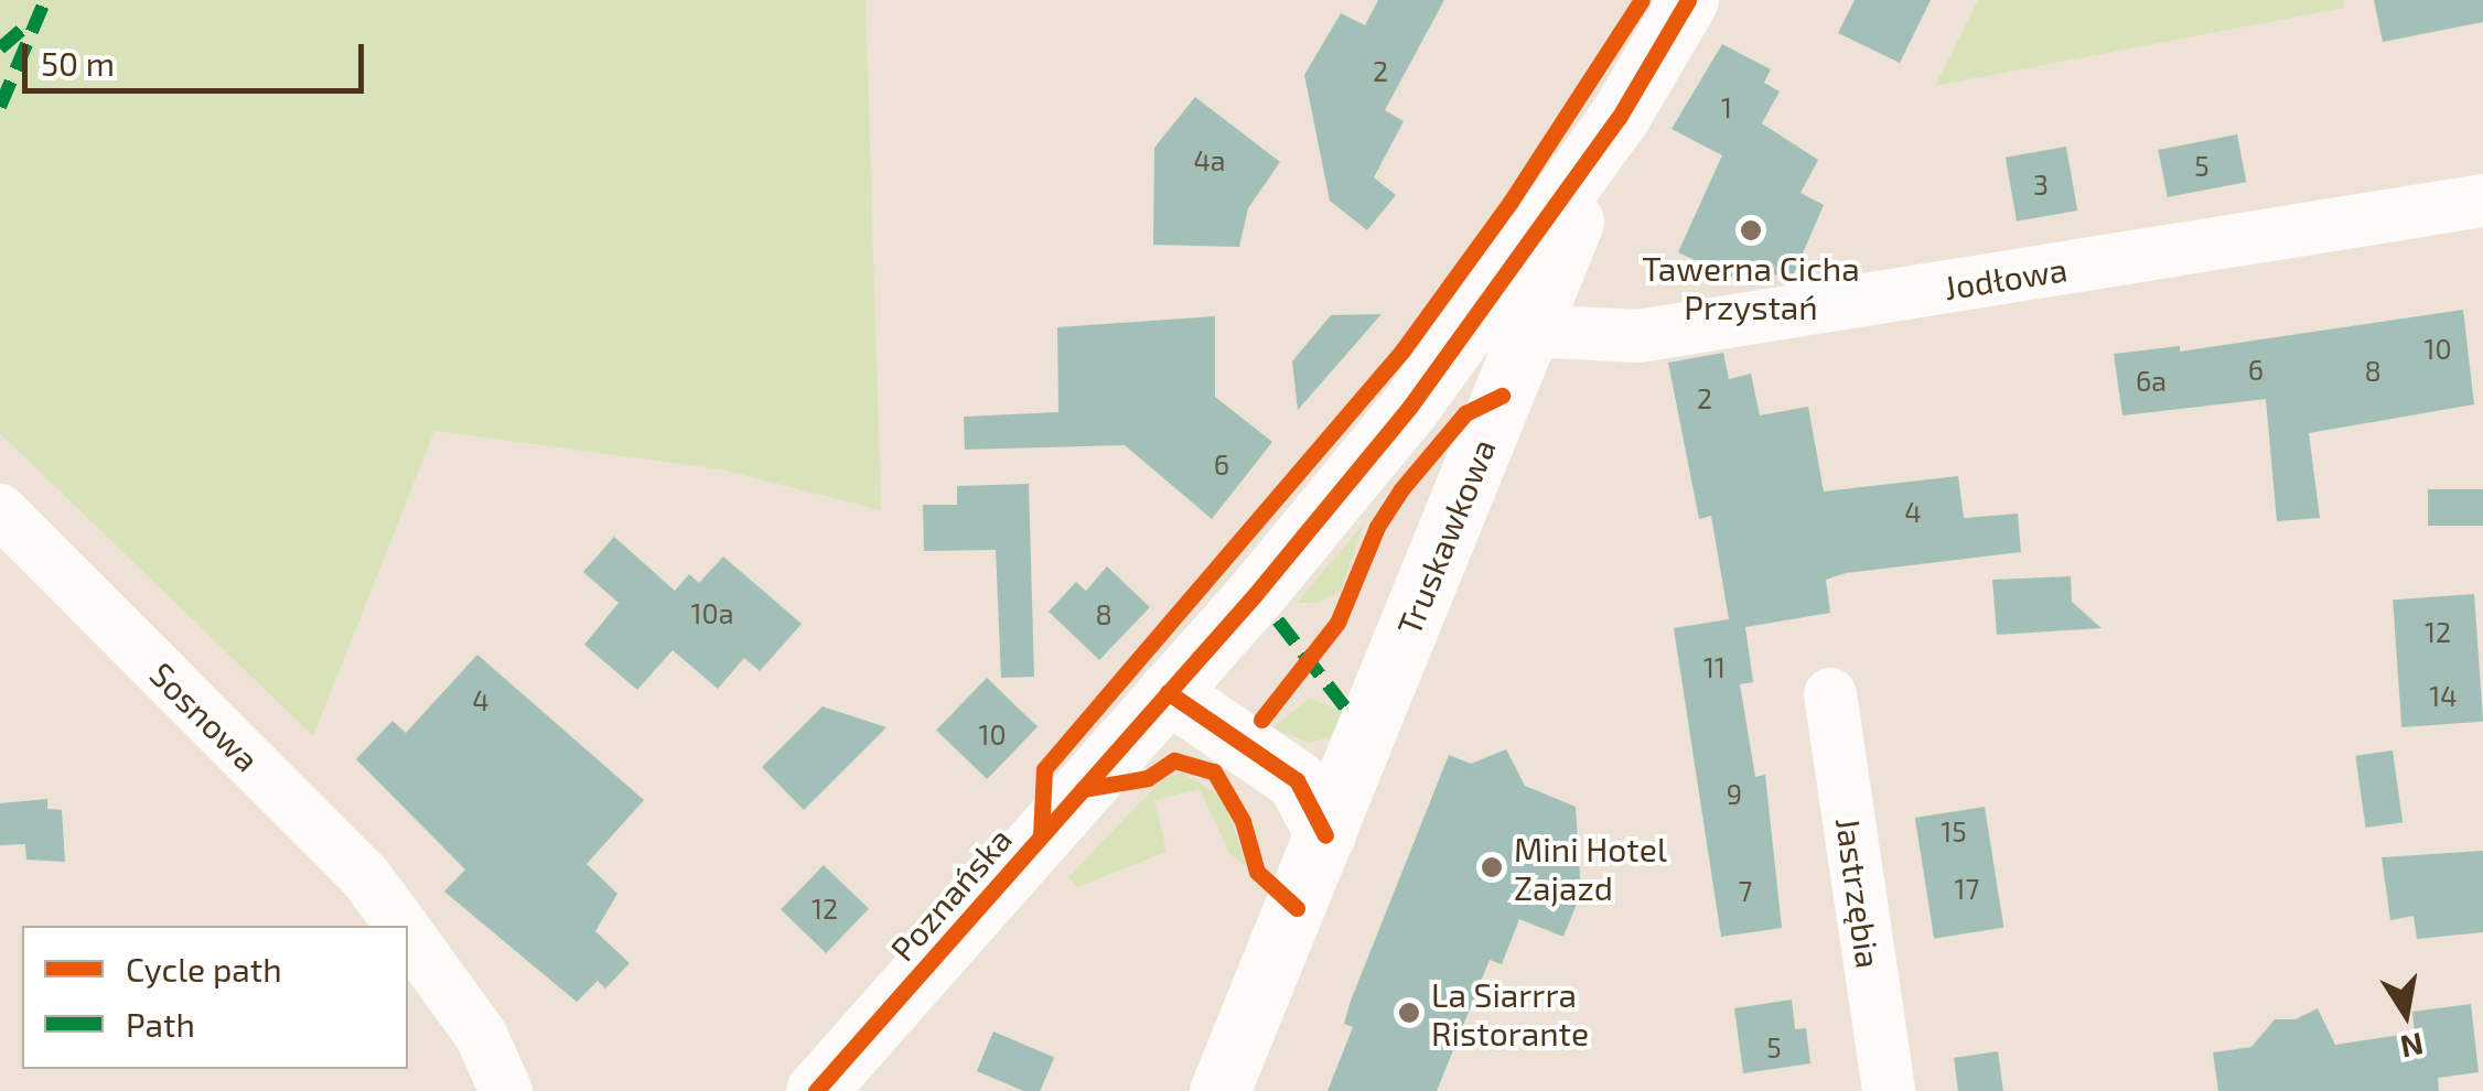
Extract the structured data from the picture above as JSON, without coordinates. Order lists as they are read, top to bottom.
{
  "streets": {
    "street": [
      "Jodłowa",
      "Truskawkowa",
      "Sosnowa",
      "Jastrzębia",
      "Poznańska"
    ]
  },
  "crossings": [
    ["Jodłowa", "Truskawkowa"],
    ["Truskawkowa", "Poznańska"]
  ],
  "places": ["Tawerna Cicha Przystań", "Mini Hotel Zajazd", "La Siarrra Ristorante"],
  "house_numbers": [
    "2",
    "1",
    "4a",
    "5",
    "3",
    "10",
    "6",
    "8",
    "6a",
    "2",
    "6",
    "4",
    "10a",
    "8",
    "12",
    "11",
    "14",
    "4",
    "10",
    "9",
    "15",
    "17",
    "7",
    "12",
    "5"
  ],
  "legend": ["Cycle path", "Path"],
  "scale_bar": "50 m",
  "north": "bottom"
}
